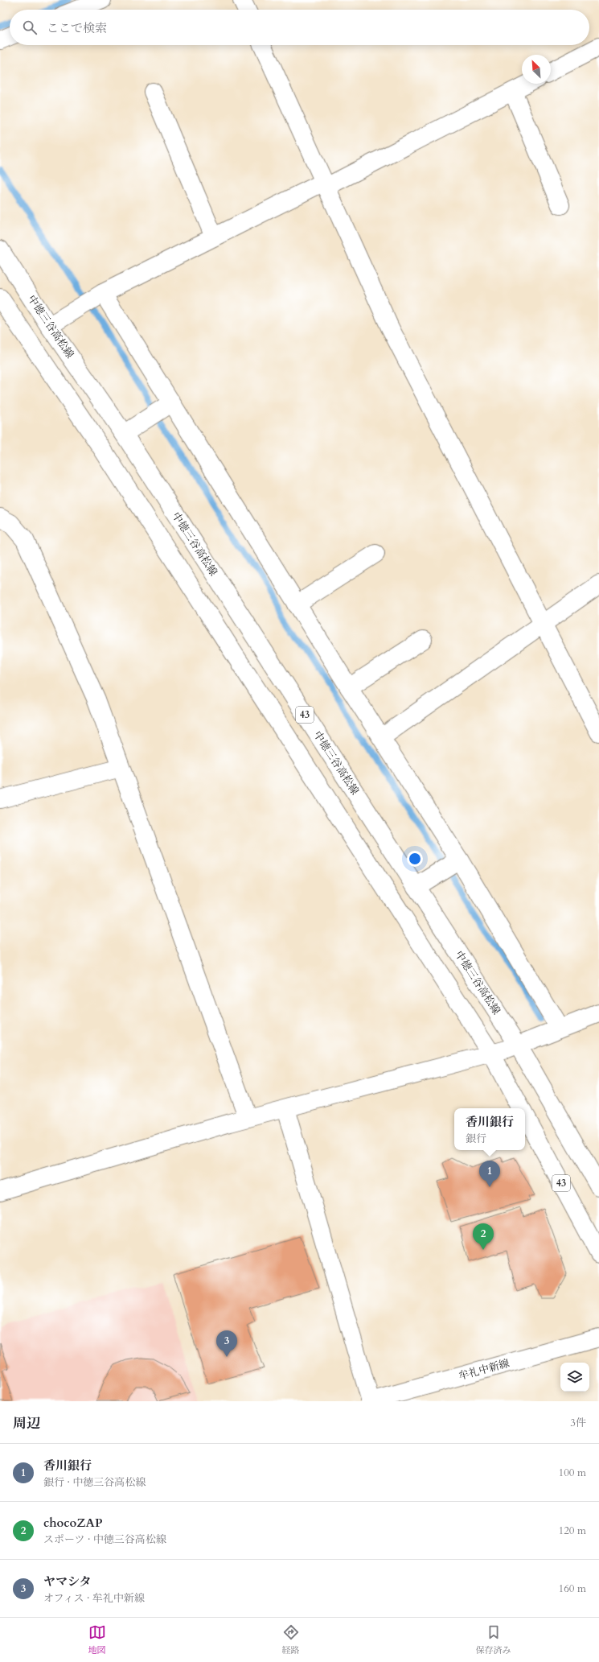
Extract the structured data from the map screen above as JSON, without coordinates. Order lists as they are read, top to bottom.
{
  "streets": {
    "street": ["中徳三谷高松線", "43", "牟礼中新線"]
  },
  "north": "top left",
  "page": {
    "search": "ここで検索",
    "popup": ["香川銀行", "銀行"],
    "pins": ["1", "2", "3"],
    "heading": ["周辺", "3件"],
    "list": [
      {
        "mark": "1",
        "name": "香川銀行",
        "note": "銀行 · 中徳三谷高松線",
        "value": "100 m"
      },
      {
        "mark": "2",
        "name": "chocoZAP",
        "note": "スポーツ · 中徳三谷高松線",
        "value": "120 m"
      },
      {
        "mark": "3",
        "name": "ヤマシタ",
        "note": "オフィス · 牟礼中新線",
        "value": "160 m"
      }
    ],
    "nav": ["地図", "経路", "保存済み"]
  }
}
